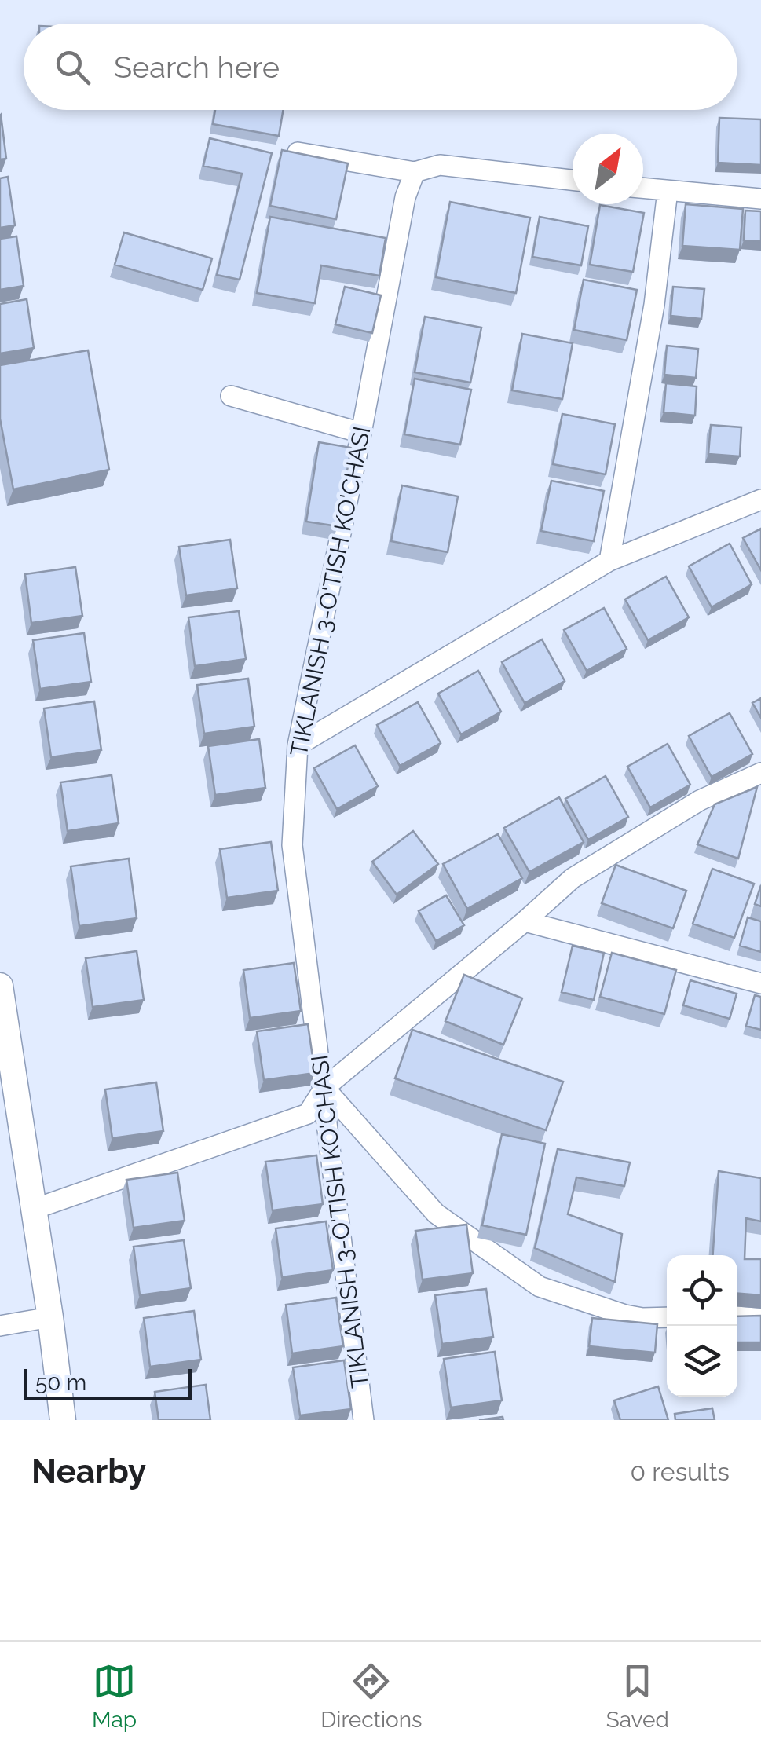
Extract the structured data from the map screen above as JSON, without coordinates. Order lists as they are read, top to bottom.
{
  "streets": {
    "street": ["TIKLANISH 3-O'TISH KO'CHASI"]
  },
  "scale_bar": "50 m",
  "north": "top right",
  "page": {
    "search": "Search here",
    "scale": "50 m",
    "heading": ["Nearby", "0 results"],
    "nav": ["Map", "Directions", "Saved"]
  }
}
